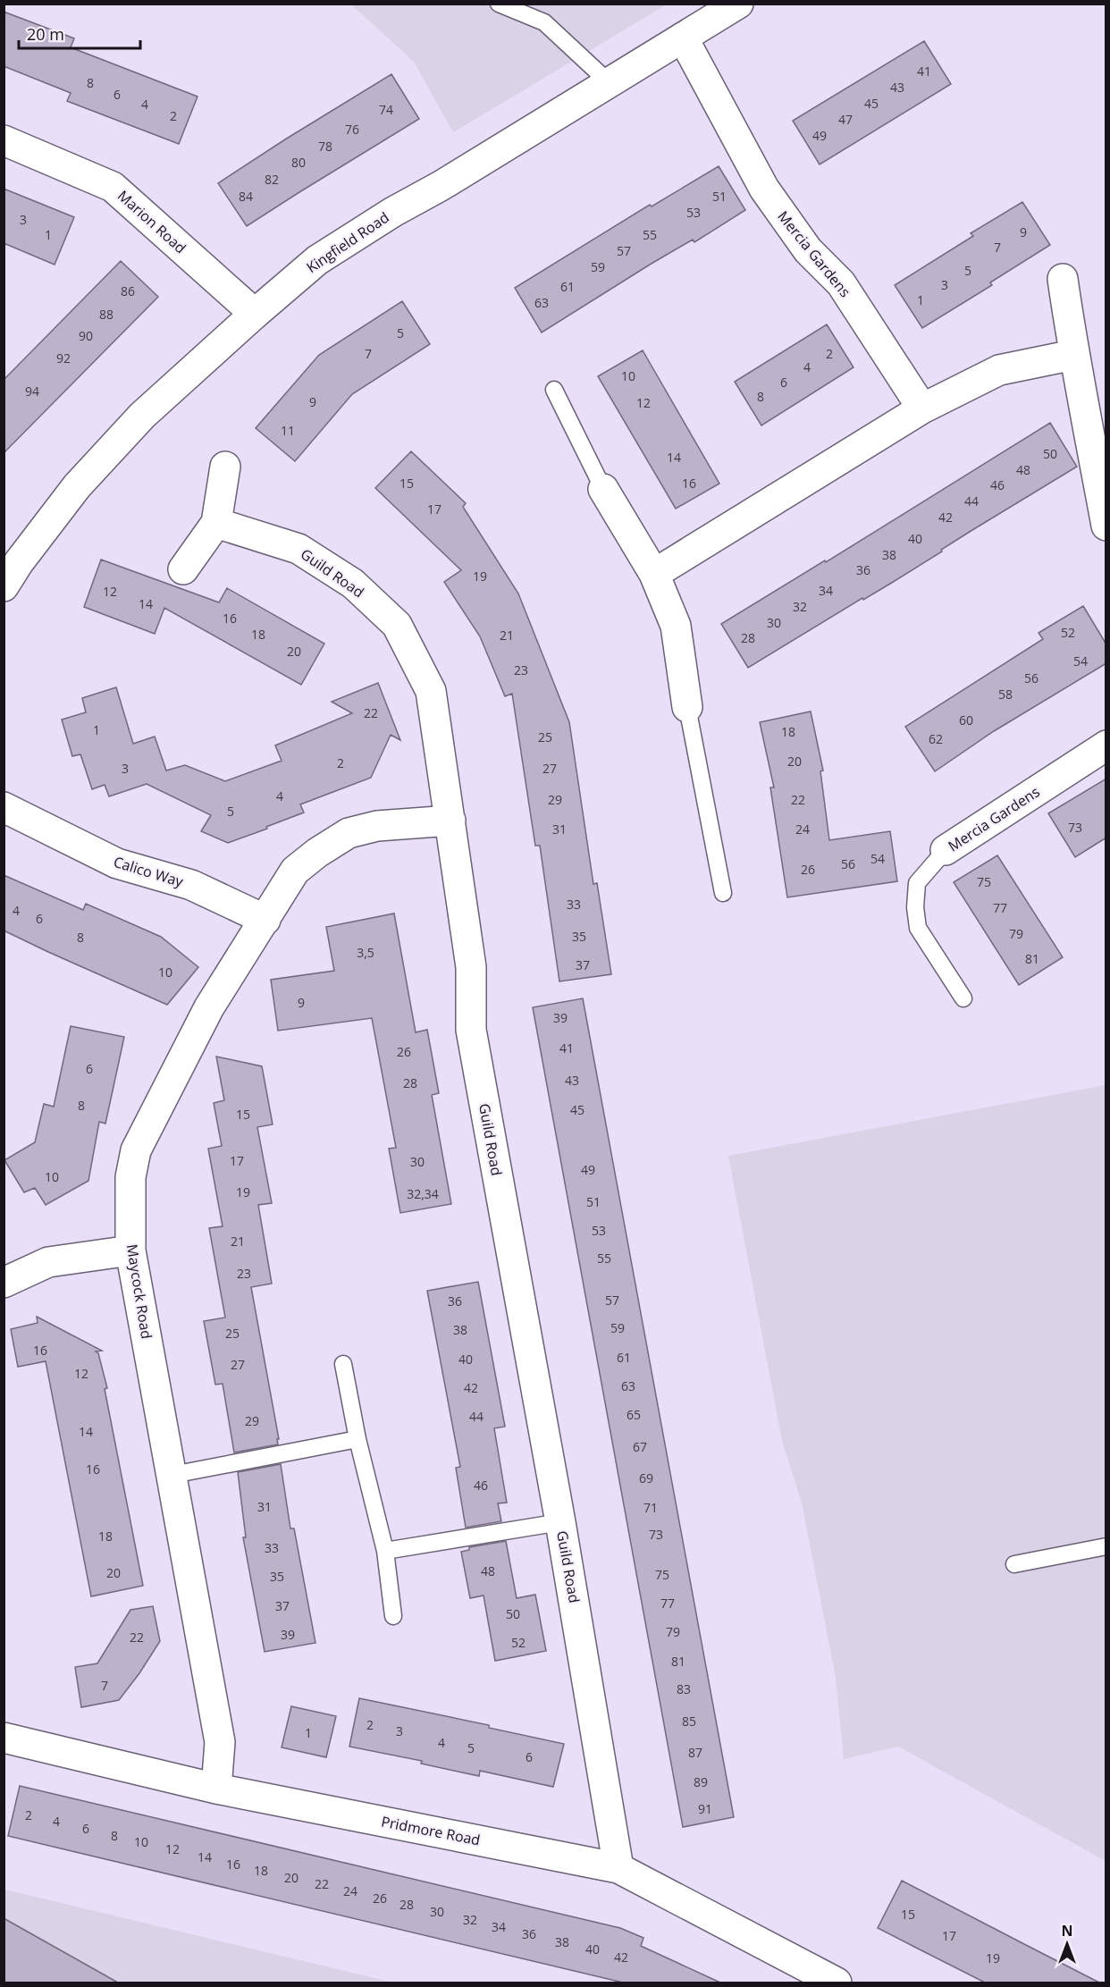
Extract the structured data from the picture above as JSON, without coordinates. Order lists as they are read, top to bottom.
{
  "streets": {
    "street": [
      "Marion Road",
      "Kingfield Road",
      "Mercia Gardens",
      "Guild Road",
      "Calico Way",
      "Maycock Road",
      "Pridmore Road"
    ]
  },
  "crossings": [
    ["Marion Road", "Kingfield Road"],
    ["Kingfield Road", "Mercia Gardens"],
    ["Guild Road", "Maycock Road"],
    ["Guild Road", "Pridmore Road"],
    ["Calico Way", "Maycock Road"],
    ["Maycock Road", "Pridmore Road"]
  ],
  "house_numbers": [
    "41",
    "8",
    "43",
    "6",
    "45",
    "4",
    "74",
    "2",
    "47",
    "76",
    "49",
    "78",
    "80",
    "82",
    "84",
    "51",
    "53",
    "3",
    "9",
    "1",
    "55",
    "7",
    "57",
    "59",
    "5",
    "3",
    "61",
    "86",
    "1",
    "63",
    "88",
    "5",
    "90",
    "7",
    "2",
    "92",
    "4",
    "10",
    "6",
    "94",
    "8",
    "9",
    "12",
    "11",
    "50",
    "14",
    "48",
    "15",
    "16",
    "46",
    "44",
    "17",
    "42",
    "40",
    "38",
    "36",
    "19",
    "34",
    "12",
    "14",
    "32",
    "16",
    "30",
    "52",
    "18",
    "21",
    "28",
    "20",
    "54",
    "23",
    "56",
    "58",
    "22",
    "60",
    "1",
    "18",
    "25",
    "62",
    "20",
    "2",
    "3",
    "27",
    "4",
    "29",
    "22",
    "5",
    "73",
    "31",
    "24",
    "54",
    "56",
    "26",
    "75",
    "33",
    "77",
    "4",
    "6",
    "79",
    "35",
    "8",
    "3,5",
    "81",
    "37",
    "10",
    "9",
    "39",
    "41",
    "26",
    "6",
    "43",
    "28",
    "8",
    "45",
    "15",
    "17",
    "30",
    "49",
    "10",
    "19",
    "32,34",
    "51",
    "53",
    "21",
    "55",
    "23",
    "57",
    "36",
    "59",
    "38",
    "25",
    "16",
    "61",
    "40",
    "27",
    "12",
    "63",
    "42",
    "65",
    "44",
    "29",
    "14",
    "67",
    "16",
    "69",
    "46",
    "31",
    "71",
    "73",
    "18",
    "33",
    "48",
    "20",
    "75",
    "35",
    "77",
    "37",
    "50",
    "79",
    "39",
    "22",
    "52",
    "81",
    "7",
    "83",
    "85",
    "2",
    "3",
    "1",
    "4",
    "5",
    "87",
    "6",
    "89",
    "91",
    "2",
    "4",
    "6",
    "8",
    "10",
    "12",
    "14",
    "16",
    "18",
    "20",
    "22",
    "24",
    "26",
    "28",
    "30",
    "15",
    "32",
    "34",
    "36",
    "17",
    "38",
    "40",
    "42",
    "19"
  ],
  "scale_bar": "20 m",
  "north": "top"
}
